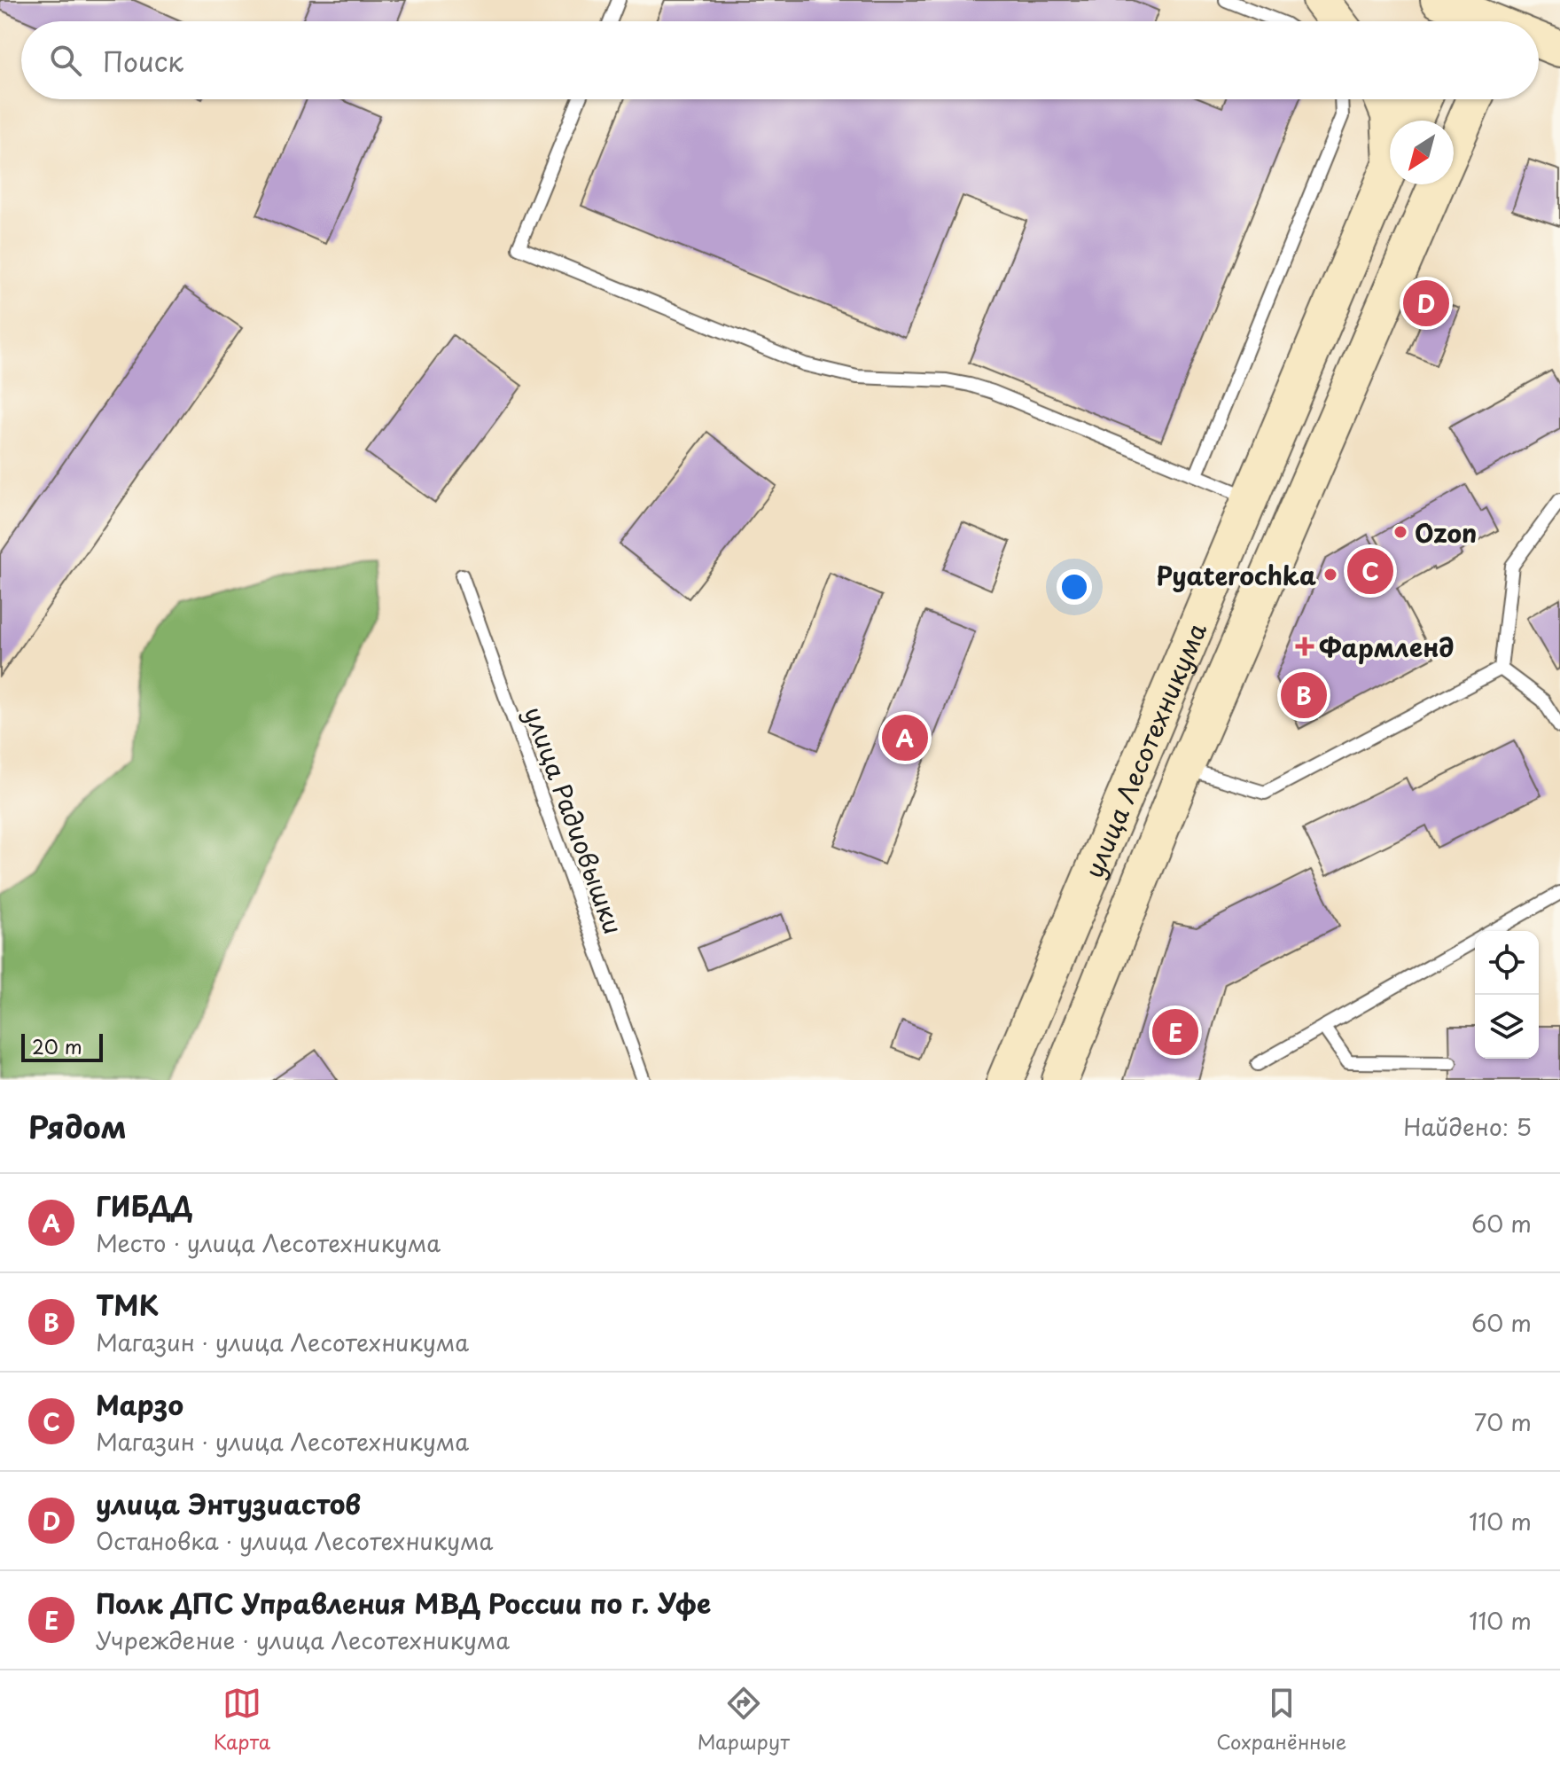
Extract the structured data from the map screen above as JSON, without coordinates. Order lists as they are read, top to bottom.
{
  "streets": {
    "main road": ["улица Лесотехникума"],
    "lane": ["улица Радиовышки"]
  },
  "places": {
    "other": ["Ozon", "Pyaterochka"],
    "health": ["Фармленд"]
  },
  "scale_bar": "20 m",
  "north": "bottom left",
  "page": {
    "search": "Поиск",
    "pins": [
      "D",
      "C",
      "B",
      "A",
      "E"
    ],
    "scale": "20 m",
    "heading": ["Рядом", "Найдено: 5"],
    "list": [
      {
        "mark": "A",
        "name": "ГИБДД",
        "note": "Место · улица Лесотехникума",
        "value": "60 m"
      },
      {
        "mark": "B",
        "name": "ТМК",
        "note": "Магазин · улица Лесотехникума",
        "value": "60 m"
      },
      {
        "mark": "C",
        "name": "Марзо",
        "note": "Магазин · улица Лесотехникума",
        "value": "70 m"
      },
      {
        "mark": "D",
        "name": "улица Энтузиастов",
        "note": "Остановка · улица Лесотехникума",
        "value": "110 m"
      },
      {
        "mark": "E",
        "name": "Полк ДПС Управления МВД России по г. Уфе",
        "note": "Учреждение · улица Лесотехникума",
        "value": "110 m"
      }
    ],
    "nav": ["Карта", "Маршрут", "Сохранённые"]
  }
}
